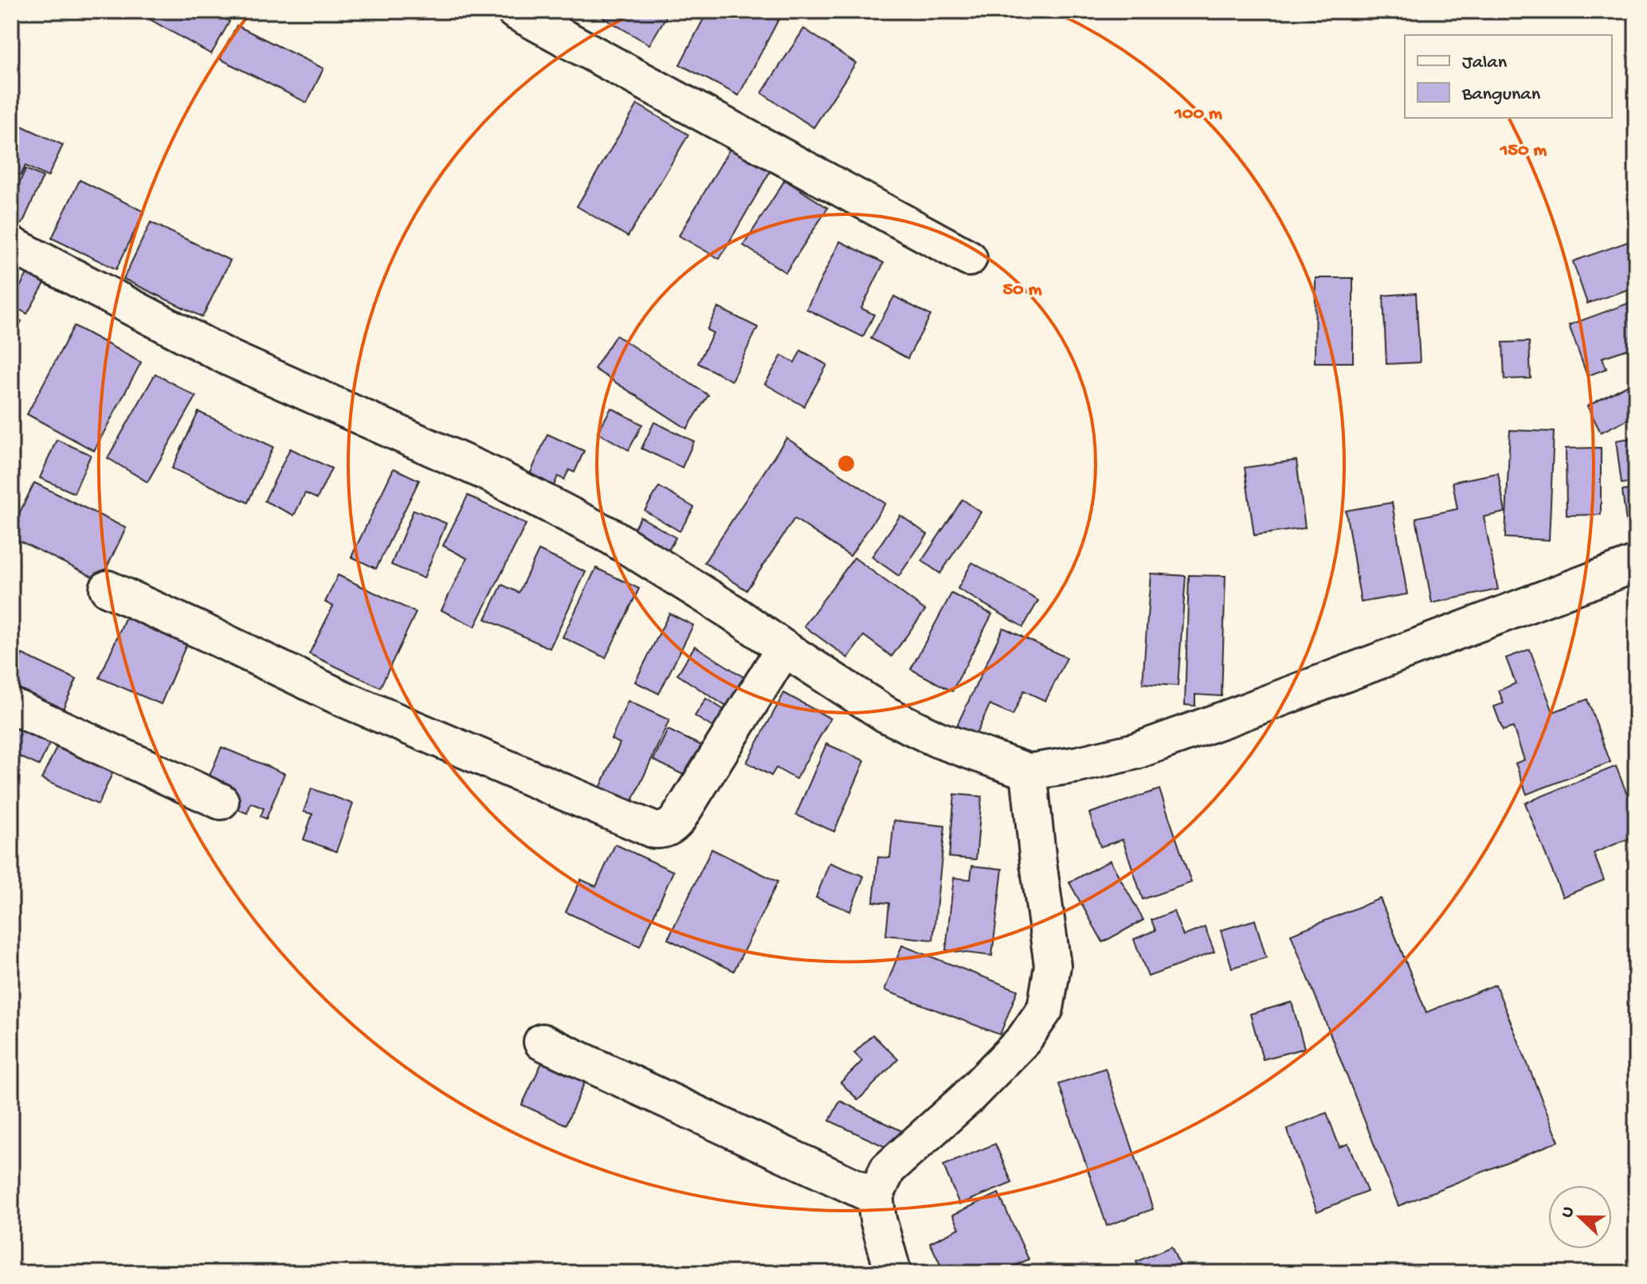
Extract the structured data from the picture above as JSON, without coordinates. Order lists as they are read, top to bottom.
{
  "legend": ["Jalan", "Bangunan"],
  "north": "left",
  "rings": ["100 m", "150 m", "50 m"]
}
